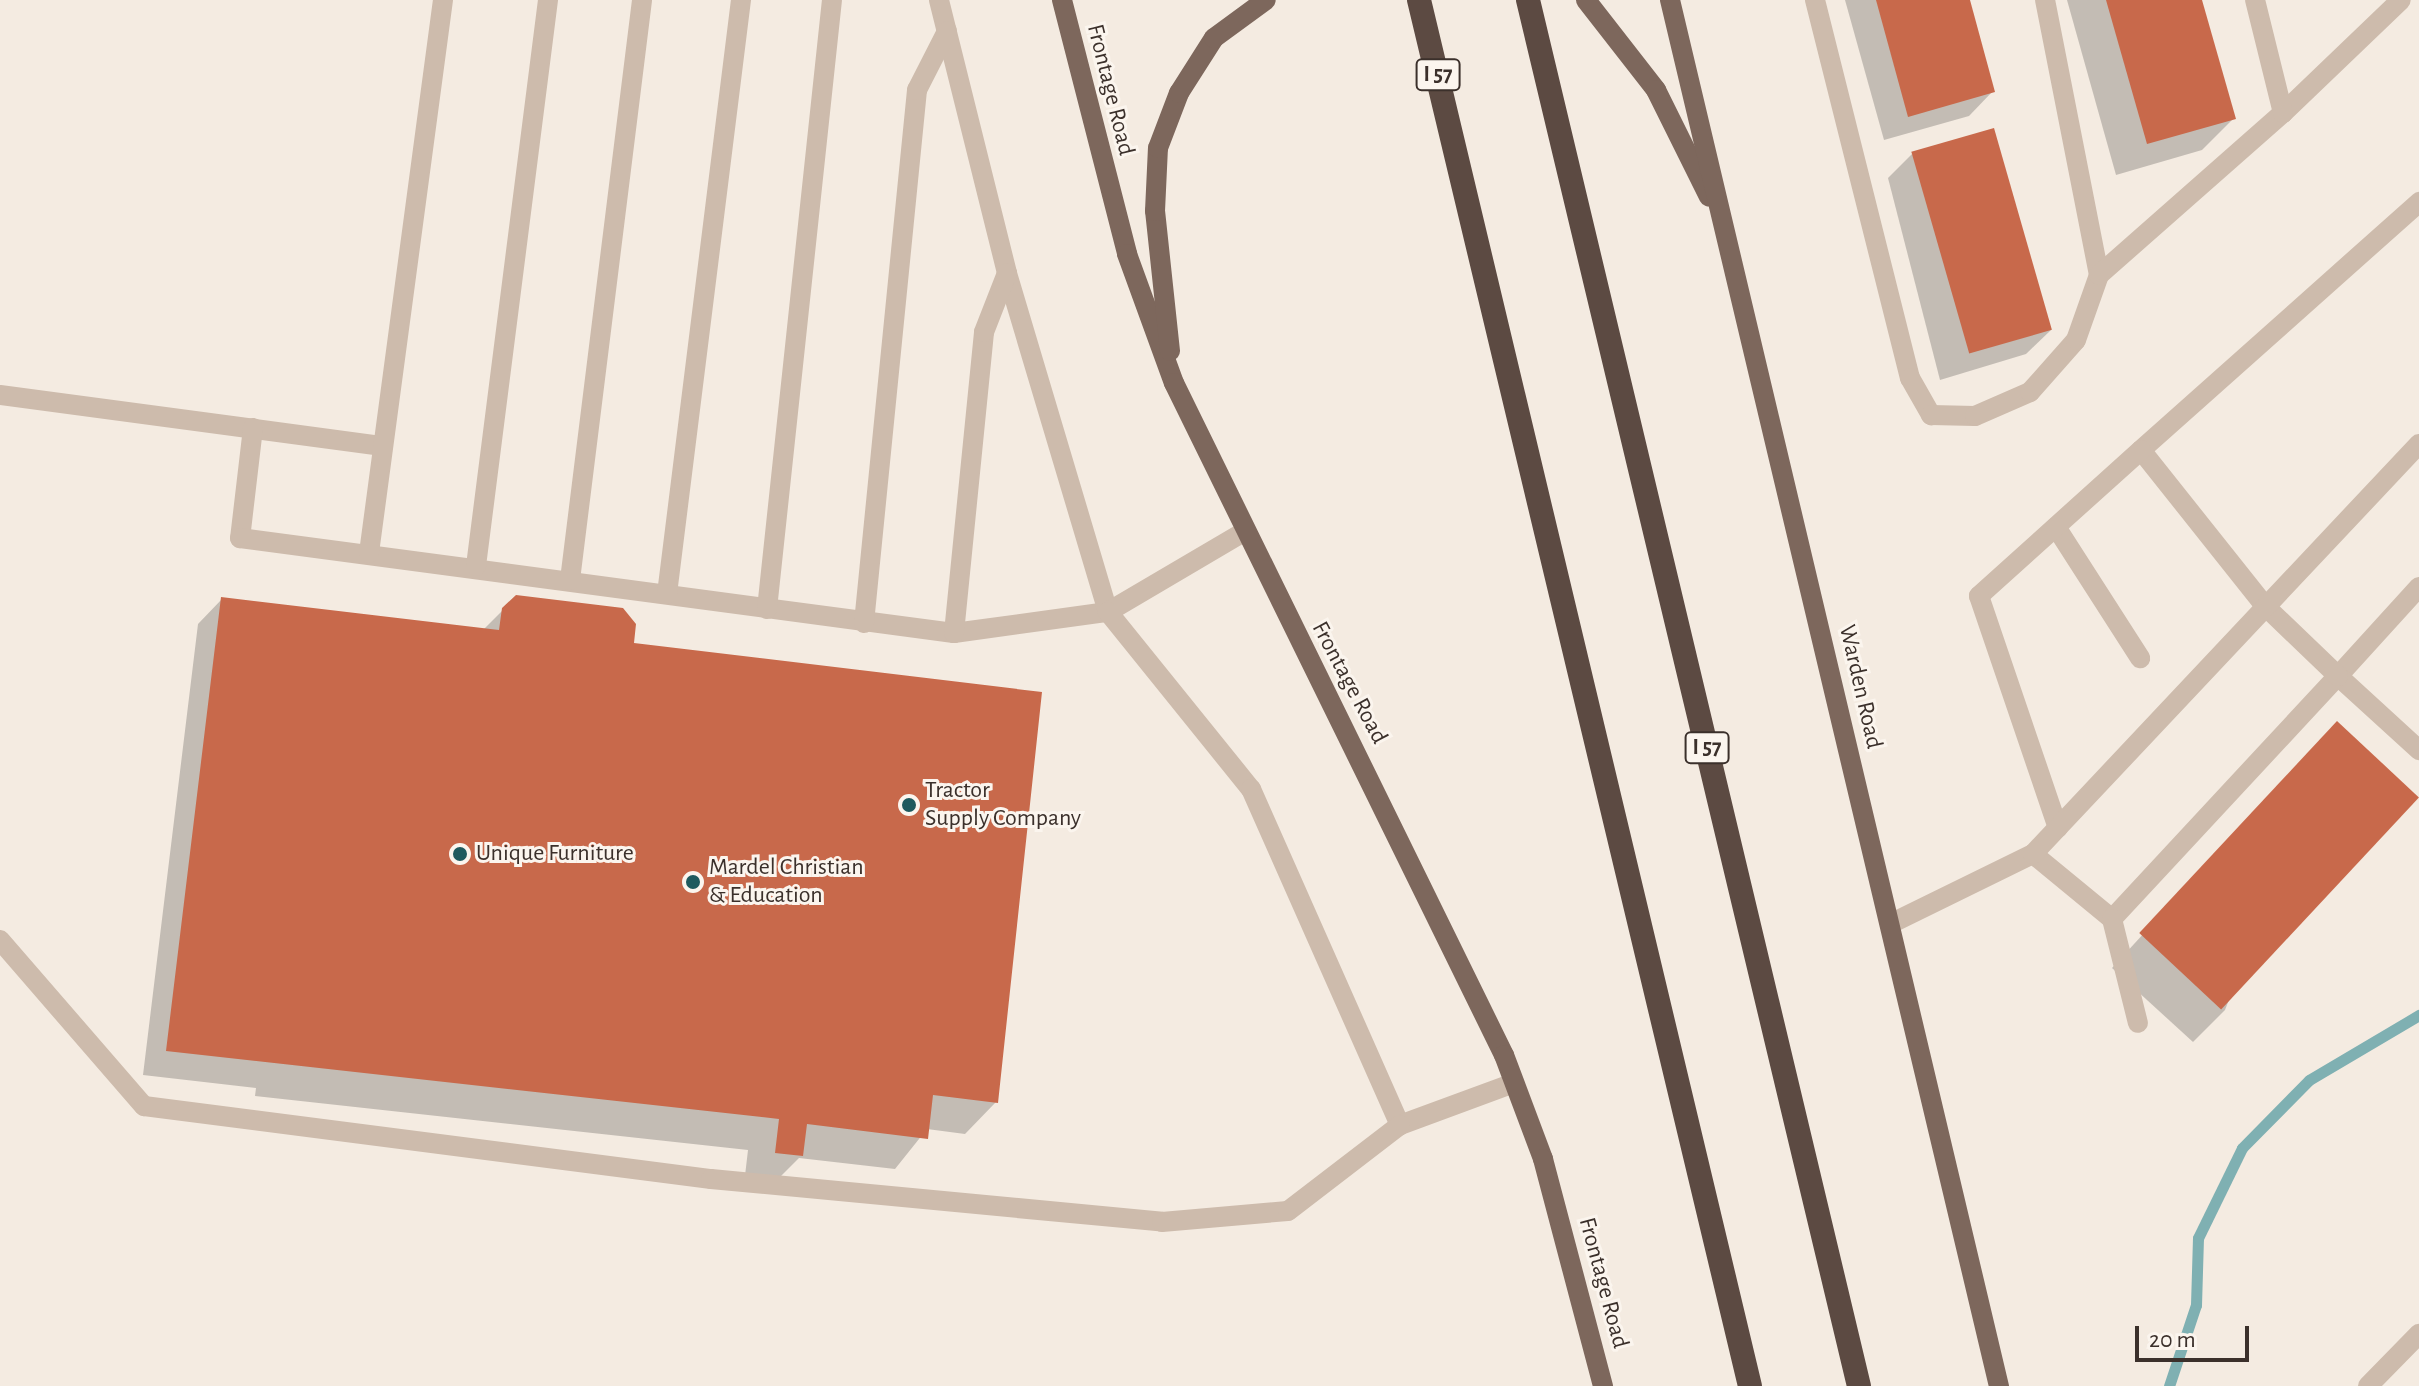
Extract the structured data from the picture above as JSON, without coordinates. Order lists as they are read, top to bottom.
{
  "streets": {
    "highway": ["I 57"],
    "main road": ["Frontage Road", "Warden Road"]
  },
  "places": ["Tractor Supply Company", "Unique Furniture", "Mardel Christian & Education"],
  "scale_bar": "20 m"
}
